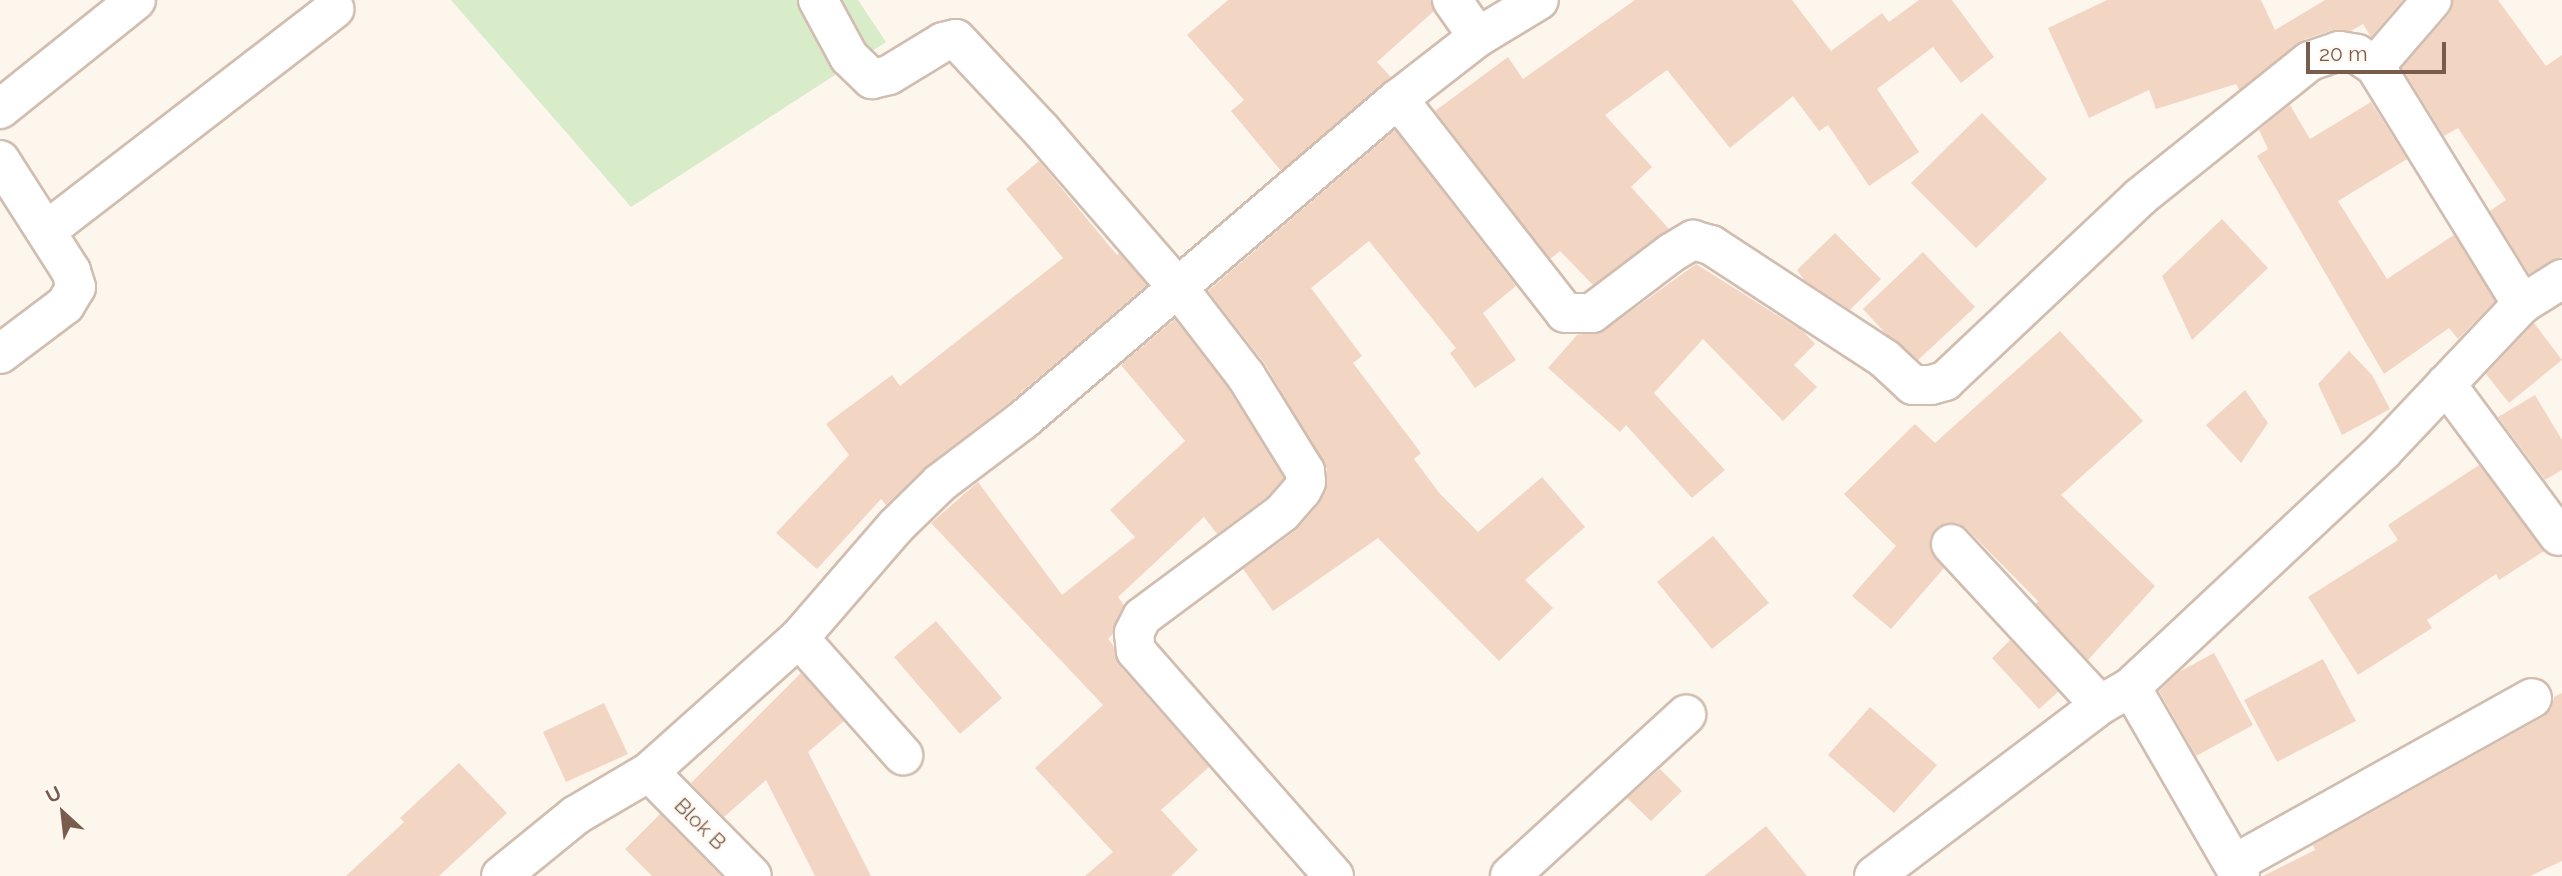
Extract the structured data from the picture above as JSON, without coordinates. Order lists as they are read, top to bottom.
{
  "streets": {
    "street": ["Blok B"]
  },
  "scale_bar": "20 m",
  "north": "top left"
}
